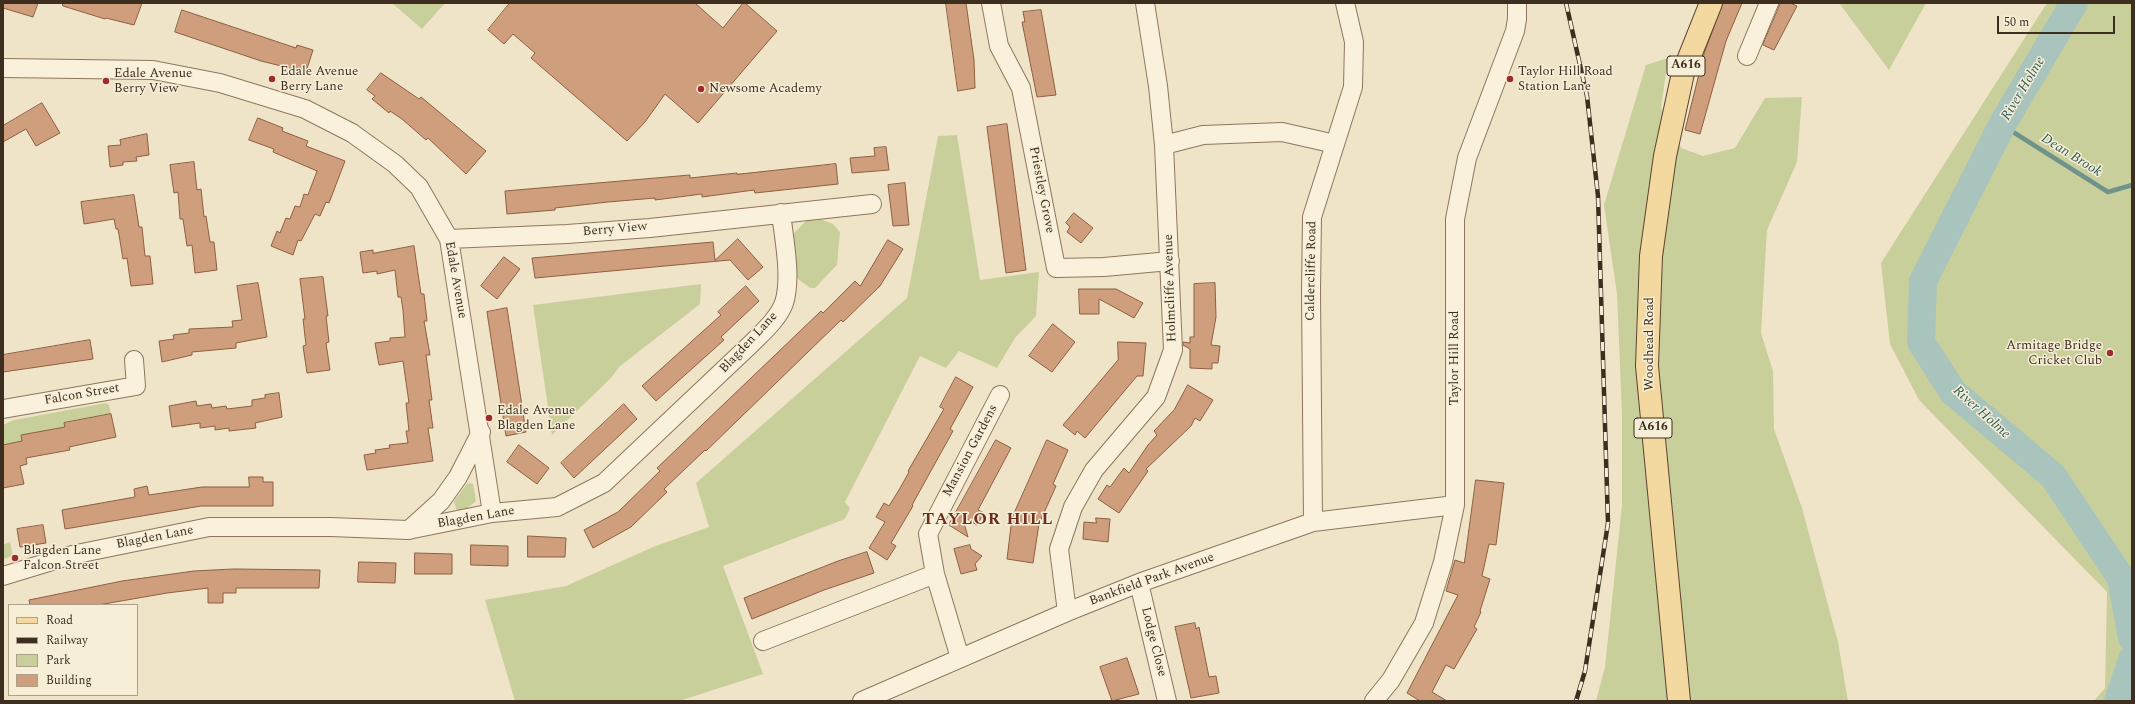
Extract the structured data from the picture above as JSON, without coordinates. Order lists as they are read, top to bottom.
{
  "streets": {
    "main road": ["A616", "Woodhead Road"],
    "street": [
      "Priestley Grove",
      "Berry View",
      "Caldercliffe Road",
      "Edale Avenue",
      "Holmcliffe Avenue",
      "Blagden Lane",
      "Taylor Hill Road",
      "Falcon Street",
      "Mansion Gardens",
      "Bankfield Park Avenue",
      "Lodge Close"
    ]
  },
  "crossings": [
    ["Priestley Grove", "Holmcliffe Avenue"],
    ["Berry View", "Edale Avenue"],
    ["Berry View", "Blagden Lane"],
    ["Caldercliffe Road", "Bankfield Park Avenue"],
    ["Edale Avenue", "Blagden Lane"],
    ["Holmcliffe Avenue", "Bankfield Park Avenue"],
    ["Taylor Hill Road", "Bankfield Park Avenue"],
    ["Mansion Gardens", "Bankfield Park Avenue"],
    ["Bankfield Park Avenue", "Lodge Close"]
  ],
  "districts": ["TAYLOR HILL"],
  "water": ["River Holme", "Dean Brook"],
  "places": [
    "Edale Avenue Berry Lane",
    "Taylor Hill Road Station Lane",
    "Edale Avenue Berry View",
    "Newsome Academy",
    "Armitage Bridge Cricket Club",
    "Edale Avenue Blagden Lane",
    "Blagden Lane Falcon Street"
  ],
  "legend": [
    "Road",
    "Railway",
    "Park",
    "Building"
  ],
  "scale_bar": "50 m"
}
